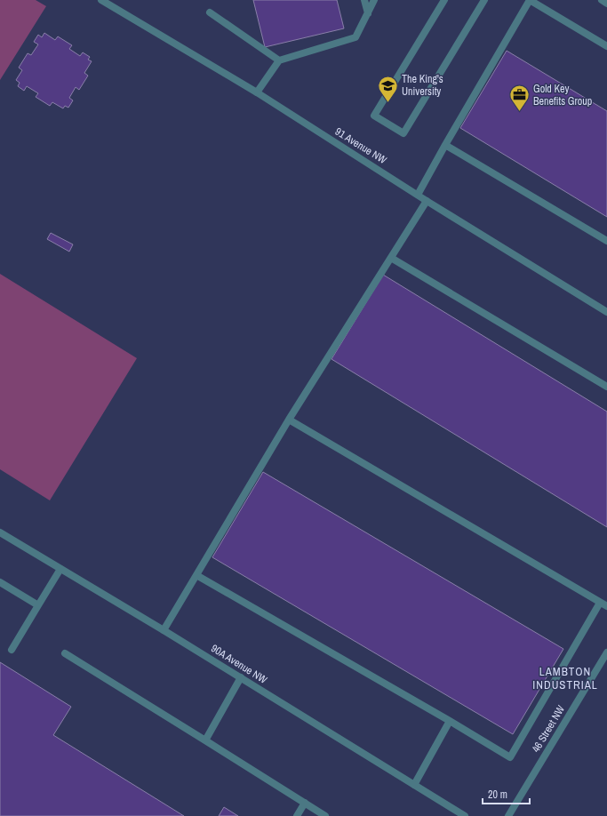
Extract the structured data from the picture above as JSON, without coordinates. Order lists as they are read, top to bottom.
{
  "streets": {
    "street": ["91 Avenue NW", "90A Avenue NW", "46 Street NW"]
  },
  "districts": ["LAMBTON INDUSTRIAL"],
  "places": {
    "school or university": ["The King's University"],
    "office": ["Gold Key Benefits Group"]
  },
  "scale_bar": "20 m"
}
